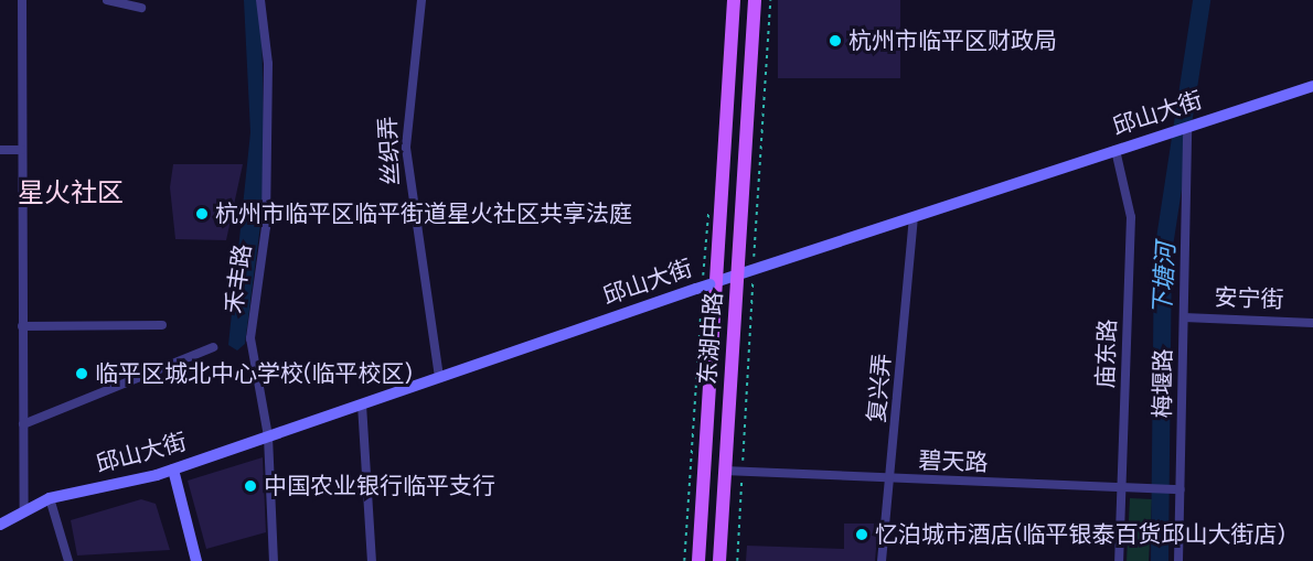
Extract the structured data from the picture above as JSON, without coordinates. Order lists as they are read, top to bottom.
{
  "streets": {
    "main road": ["邱山大街", "东湖中路"],
    "street": [
      "丝织弄",
      "禾丰路",
      "安宁街",
      "庙东路",
      "梅堰路",
      "复兴弄",
      "碧天路"
    ]
  },
  "crossings": [
    ["邱山大街", "丝织弄"],
    ["邱山大街", "禾丰路"],
    ["邱山大街", "东湖中路"],
    ["邱山大街", "庙东路"],
    ["邱山大街", "梅堰路"],
    ["邱山大街", "复兴弄"],
    ["安宁街", "梅堰路"],
    ["东湖中路", "碧天路"],
    ["庙东路", "碧天路"],
    ["梅堰路", "碧天路"],
    ["复兴弄", "碧天路"]
  ],
  "districts": ["星火社区"],
  "water": ["下塘河"],
  "places": [
    "杭州市临平区财政局",
    "杭州市临平区临平街道星火社区共享法庭",
    "临平区城北中心学校(临平校区)",
    "中国农业银行临平支行",
    "忆泊城市酒店(临平银泰百货邱山大街店)"
  ]
}
